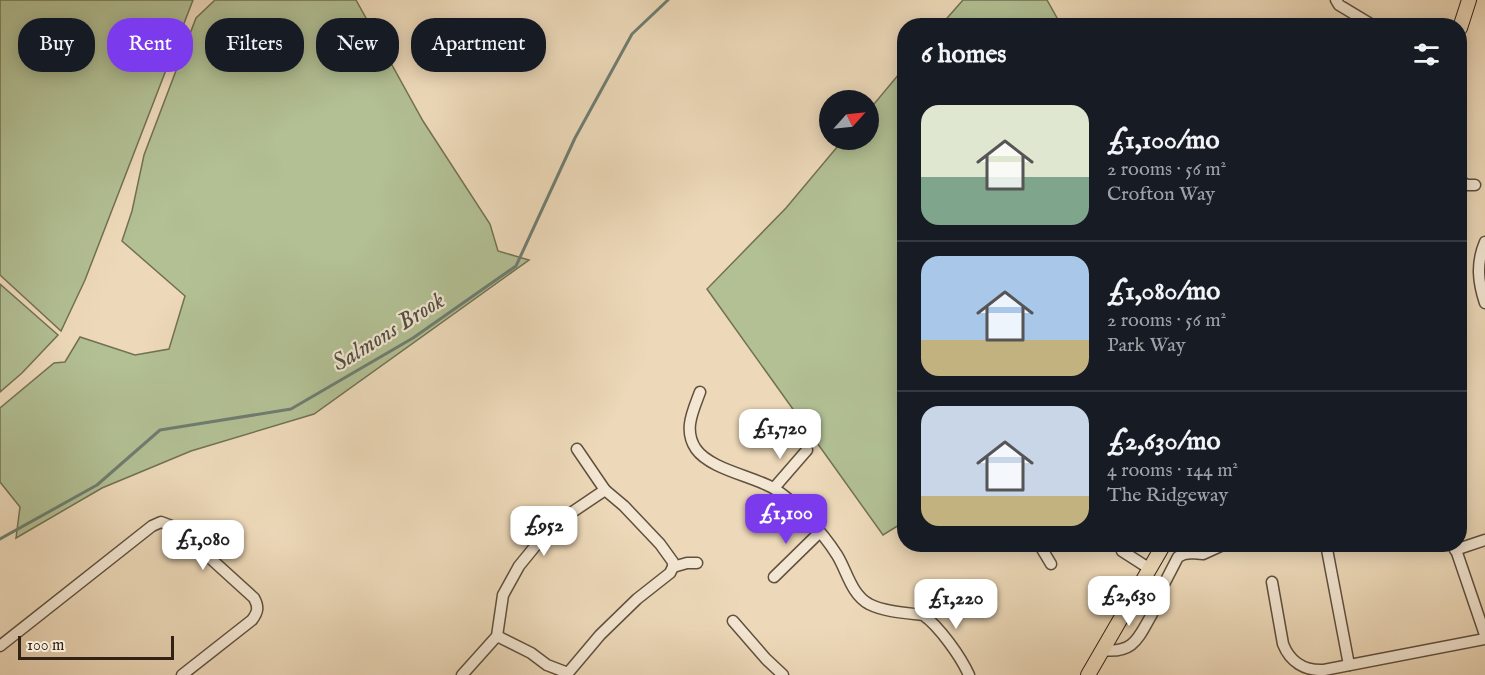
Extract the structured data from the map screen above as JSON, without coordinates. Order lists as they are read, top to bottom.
{
  "water": ["Salmons Brook"],
  "scale_bar": "100 m",
  "north": "top right",
  "page": {
    "chip": [
      "Buy",
      "Rent",
      "Filters",
      "New",
      "Apartment"
    ],
    "heading": "6 homes",
    "list": [
      {
        "name": "£1,100/mo",
        "note": "2 rooms · 56 m² · Crofton Way"
      },
      {
        "name": "£1,080/mo",
        "note": "2 rooms · 56 m² · Park Way"
      },
      {
        "name": "£2,630/mo",
        "note": "4 rooms · 144 m² · The Ridgeway"
      }
    ],
    "price": [
      "£1,720",
      "£1,100",
      "£952",
      "£1,080",
      "£2,630",
      "£1,220"
    ],
    "scale": "100 m"
  }
}
